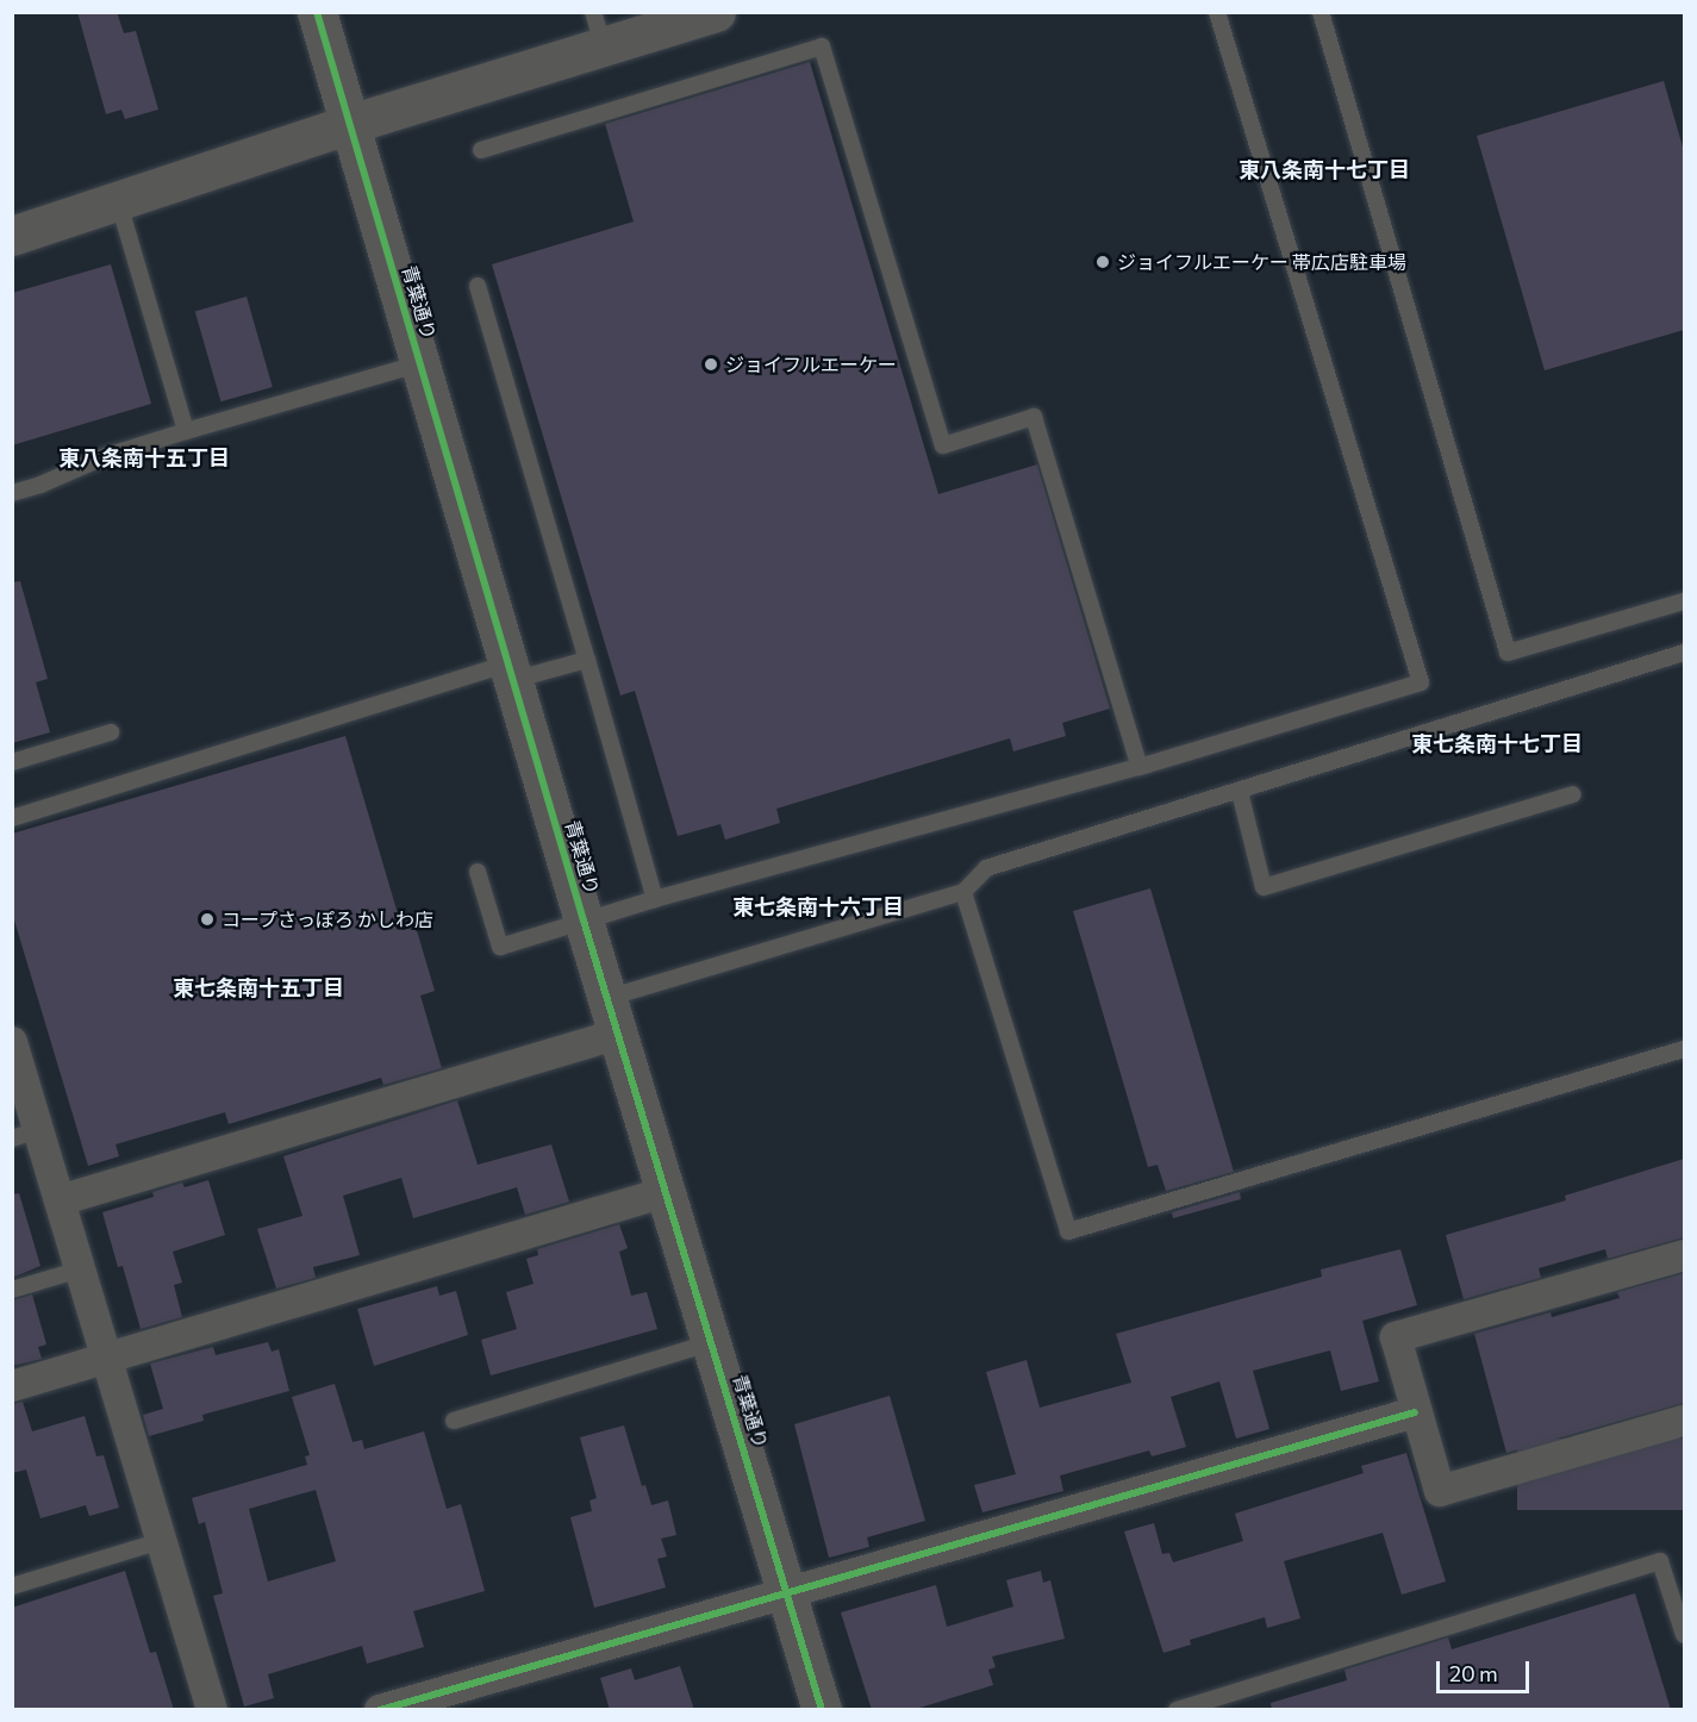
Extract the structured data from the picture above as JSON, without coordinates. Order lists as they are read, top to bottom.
{
  "streets": {
    "street": ["青葉通り"]
  },
  "districts": [
    "東八条南十七丁目",
    "東八条南十五丁目",
    "東七条南十七丁目",
    "東七条南十六丁目",
    "東七条南十五丁目"
  ],
  "places": ["ジョイフルエーケー 帯広店駐車場", "ジョイフルエーケー", "コープさっぽろ かしわ店"],
  "scale_bar": "20 m"
}
